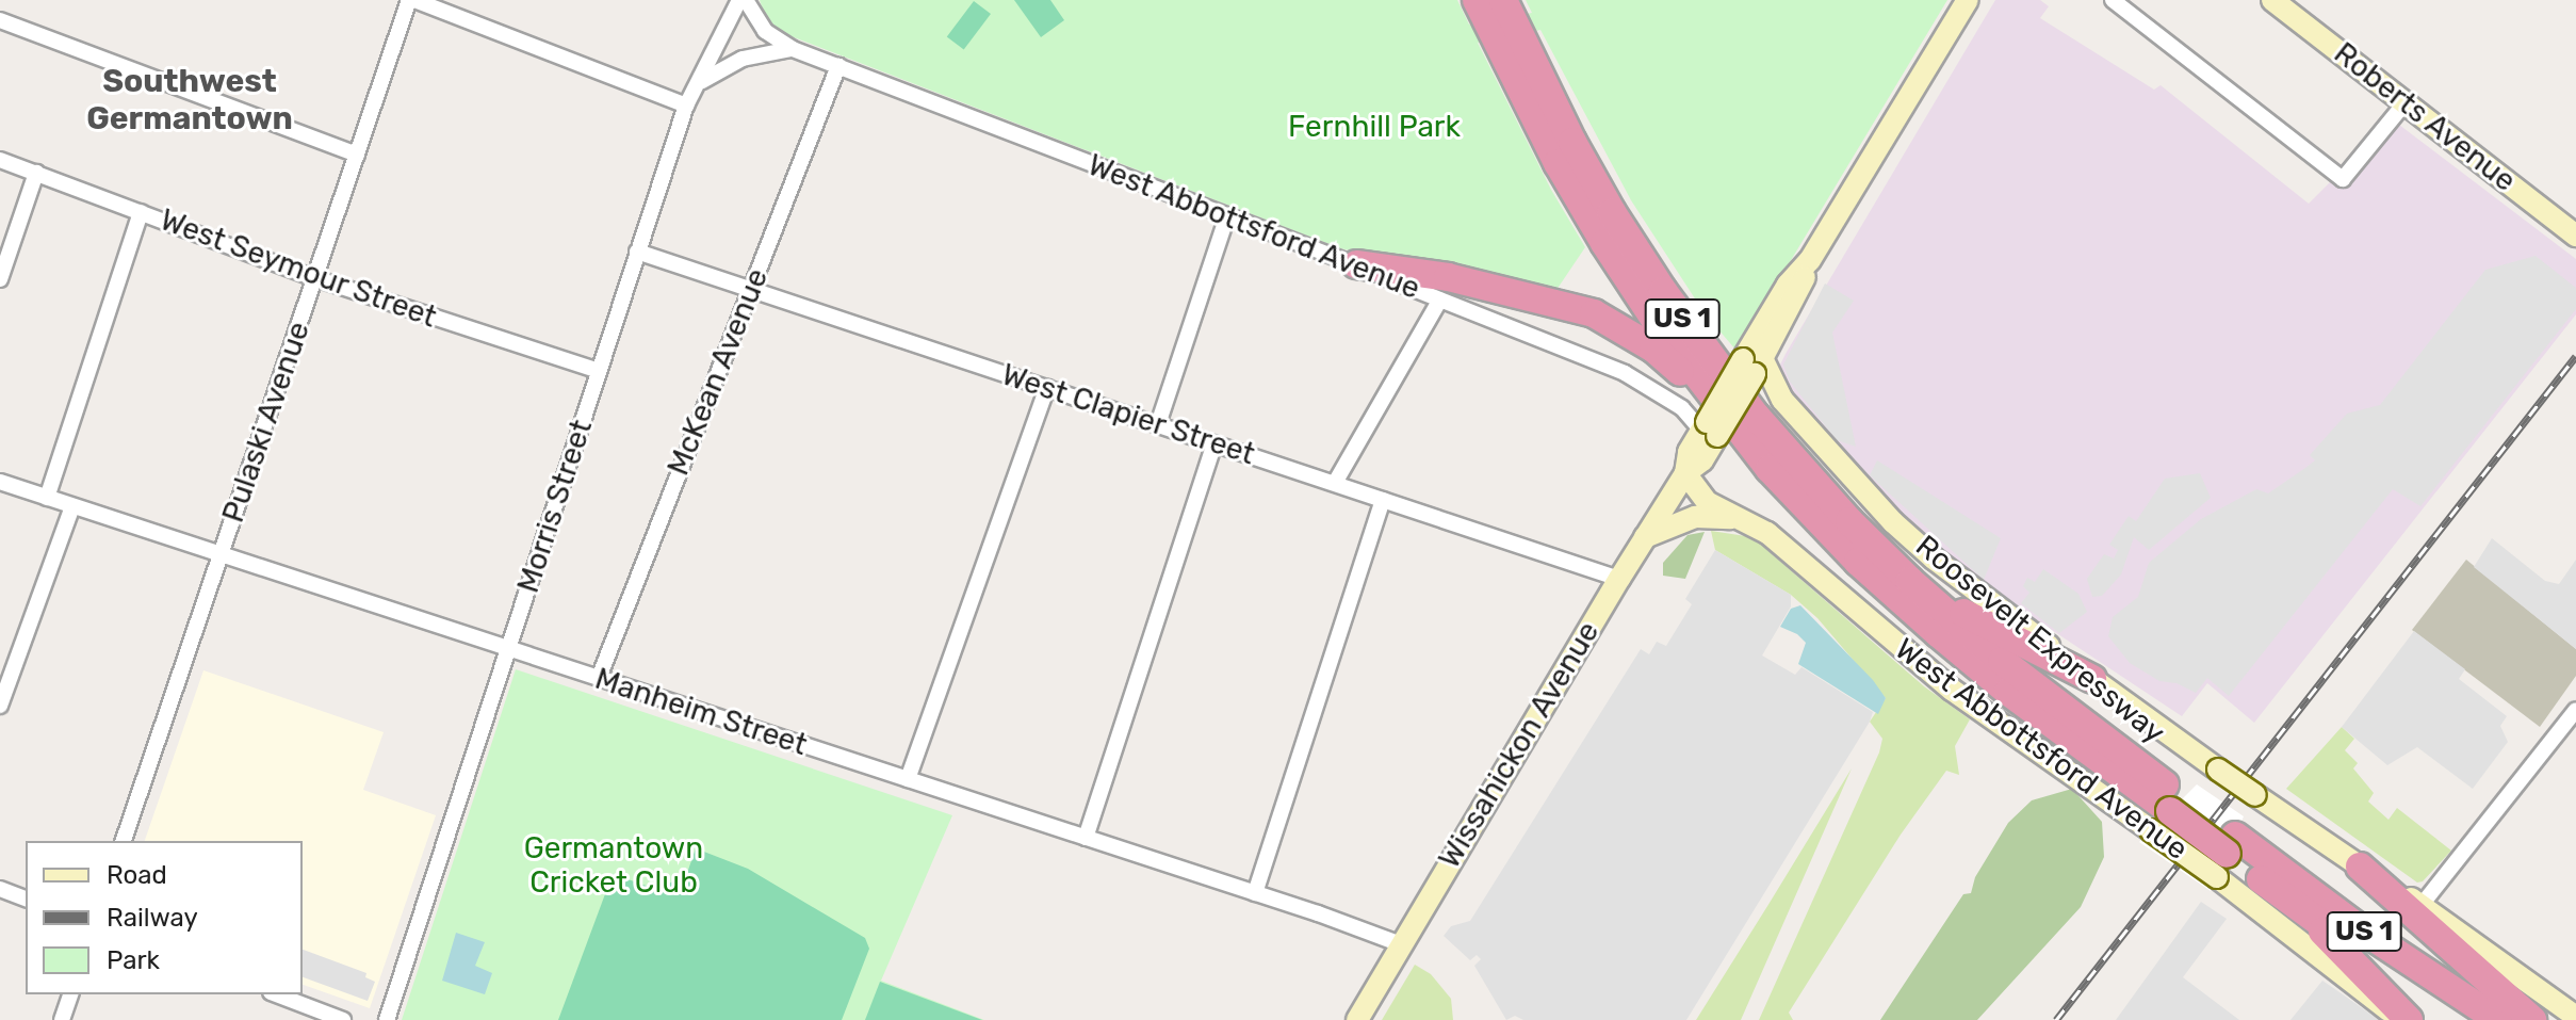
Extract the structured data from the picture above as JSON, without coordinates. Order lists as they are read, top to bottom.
{
  "streets": {
    "highway": ["US 1", "Roosevelt Expressway"],
    "street": [
      "Roberts Avenue",
      "West Abbottsford Avenue",
      "West Seymour Street",
      "McKean Avenue",
      "West Clapier Street",
      "Pulaski Avenue",
      "Morris Street",
      "Manheim Street",
      "Wissahickon Avenue"
    ]
  },
  "crossings": [
    ["West Abbottsford Avenue", "McKean Avenue"],
    ["West Abbottsford Avenue", "Morris Street"],
    ["West Abbottsford Avenue", "Roosevelt Expressway"],
    ["West Abbottsford Avenue", "Wissahickon Avenue"],
    ["West Seymour Street", "Pulaski Avenue"],
    ["West Seymour Street", "Morris Street"],
    ["McKean Avenue", "West Clapier Street"],
    ["McKean Avenue", "Manheim Street"],
    ["West Clapier Street", "Morris Street"],
    ["West Clapier Street", "Wissahickon Avenue"],
    ["Pulaski Avenue", "Manheim Street"],
    ["Morris Street", "Manheim Street"],
    ["Manheim Street", "Wissahickon Avenue"]
  ],
  "districts": ["Southwest Germantown"],
  "parks": ["Fernhill Park", "Germantown Cricket Club"],
  "legend": ["Road", "Railway", "Park"]
}
